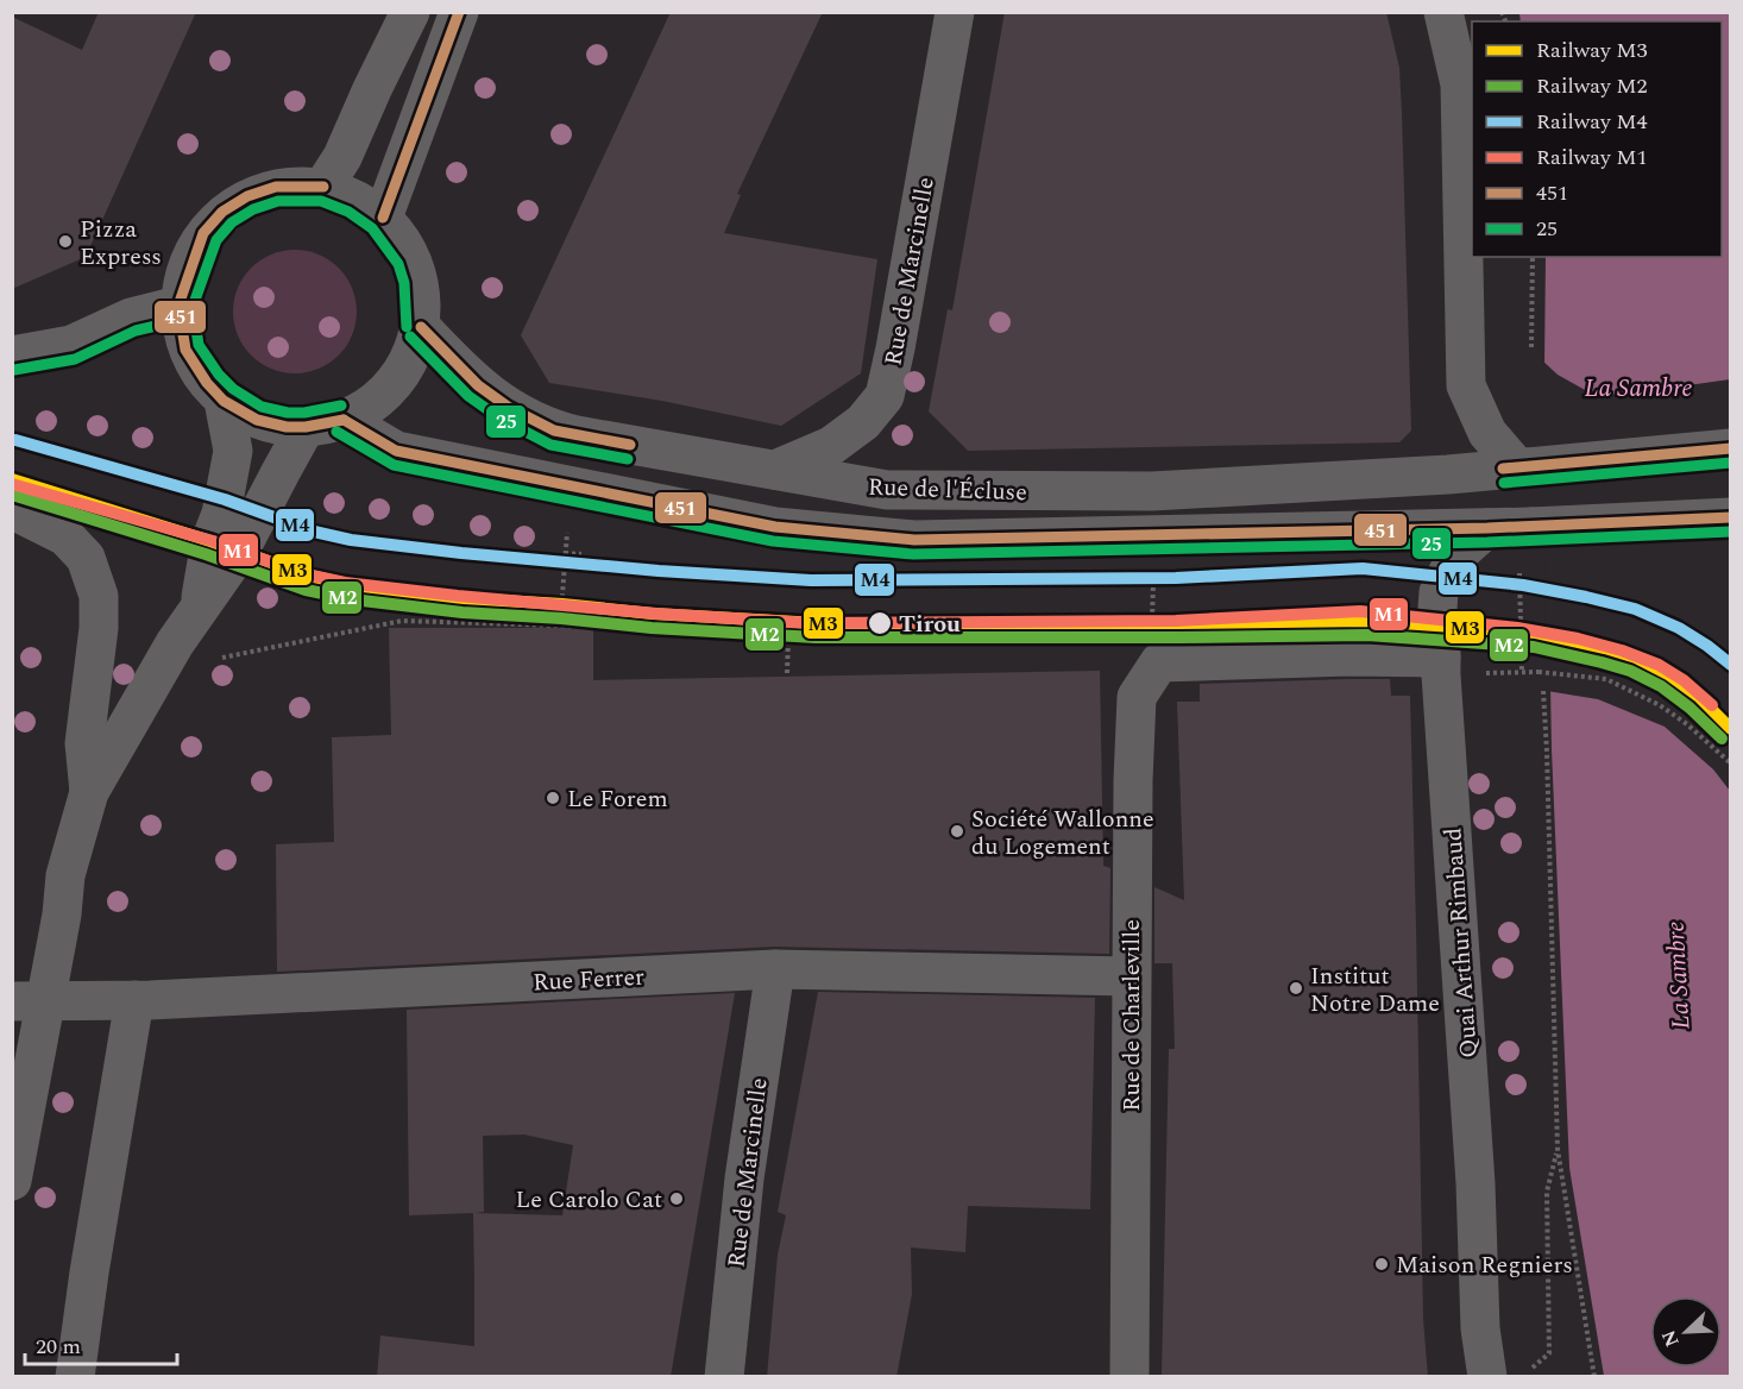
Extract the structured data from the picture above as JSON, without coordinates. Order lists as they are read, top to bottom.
{
  "streets": {
    "main road": ["Rue de l'Écluse"],
    "street": [
      "Rue de Marcinelle",
      "Quai Arthur Rimbaud",
      "Rue Ferrer",
      "Rue de Charleville"
    ]
  },
  "crossings": [
    ["Rue de Marcinelle", "Rue de l'Écluse"],
    ["Rue de Marcinelle", "Rue Ferrer"],
    ["Rue de l'Écluse", "Quai Arthur Rimbaud"],
    ["Quai Arthur Rimbaud", "Rue de Charleville"],
    ["Rue Ferrer", "Rue de Charleville"]
  ],
  "water": ["La Sambre"],
  "places": [
    "Pizza Express",
    "Tirou",
    "Le Forem",
    "Société Wallonne du Logement",
    "Institut Notre Dame",
    "Le Carolo Cat",
    "Maison Regniers"
  ],
  "lines": [
    "transit line 451",
    "transit line 25",
    "rail line M4",
    "rail line M3",
    "rail line M1",
    "rail line M2"
  ],
  "legend": [
    "Railway M3",
    "Railway M2",
    "Railway M4",
    "Railway M1",
    "451",
    "25"
  ],
  "scale_bar": "20 m",
  "north": "bottom left"
}
